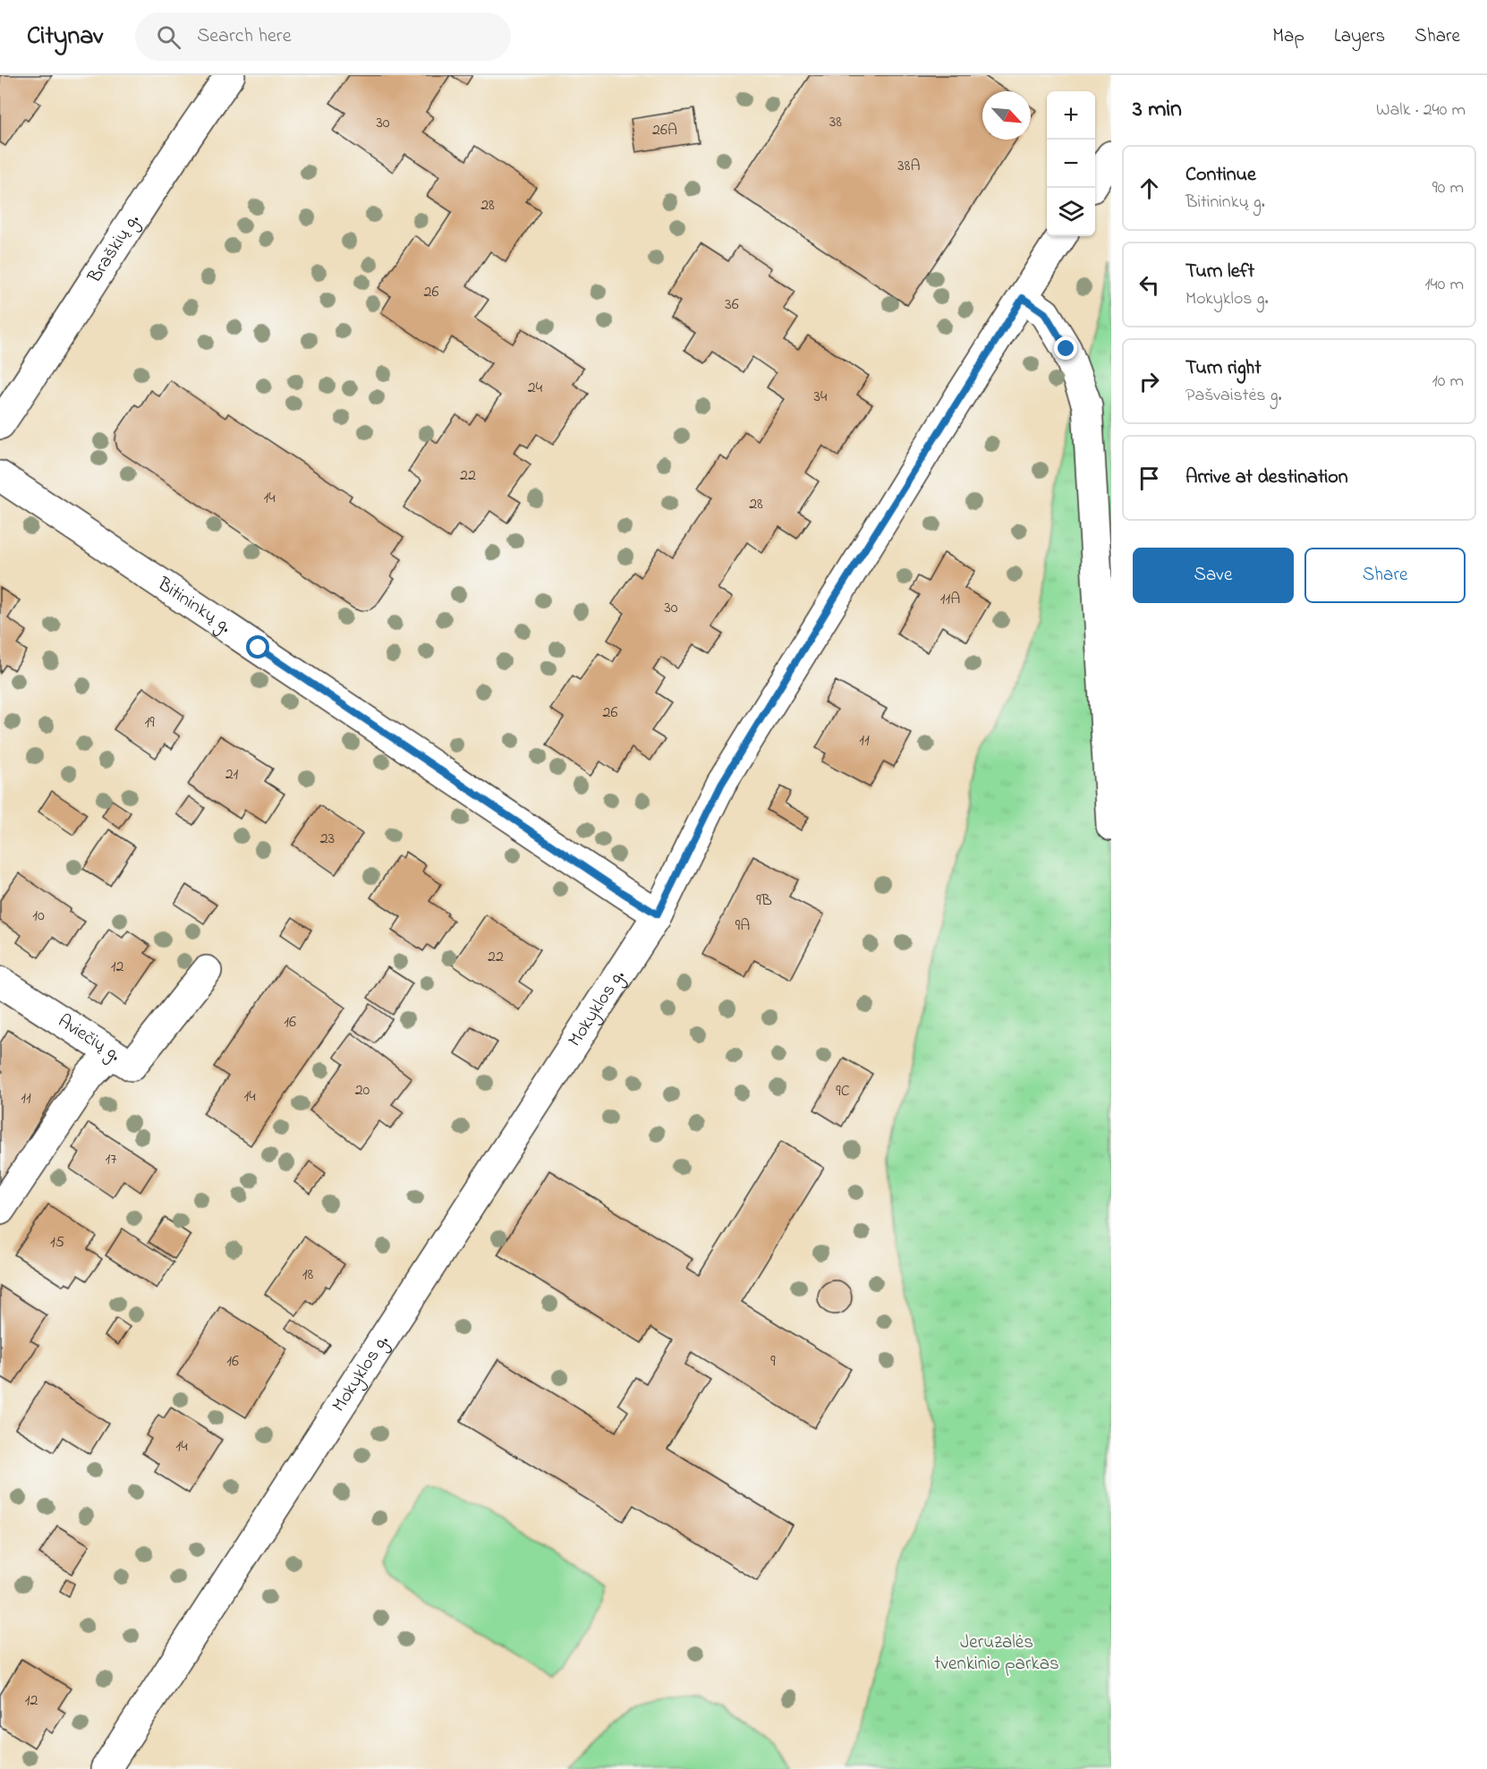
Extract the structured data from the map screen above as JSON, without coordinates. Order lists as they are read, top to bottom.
{
  "streets": {
    "street": [
      "Braškių g.",
      "Bitininkų g.",
      "Mokyklos g.",
      "Aviečių g."
    ]
  },
  "crossings": [
    ["Bitininkų g.", "Mokyklos g."]
  ],
  "parks": ["Jeruzalės tvenkinio parkas"],
  "house_numbers": [
    "38",
    "30",
    "26A",
    "38A",
    "28",
    "26",
    "36",
    "24",
    "34",
    "22",
    "14",
    "28",
    "11A",
    "30",
    "26",
    "19",
    "11",
    "21",
    "23",
    "9B",
    "10",
    "9A",
    "22",
    "12",
    "16",
    "20",
    "9C",
    "14",
    "11",
    "17",
    "15",
    "18",
    "16",
    "9",
    "14",
    "12"
  ],
  "north": "bottom right",
  "page": {
    "header": "Citynav",
    "search": "Search here",
    "nav": ["Map", "Layers", "Share"],
    "heading": ["3 min", "Walk · 240 m"],
    "map_buttons": ["+", "−"],
    "list": [
      ["Continue", "Bitininkų g.", "90 m"],
      ["Turn left", "Mokyklos g.", "140 m"],
      ["Turn right", "Pašvaistės g.", "10 m"],
      "Arrive at destination"
    ],
    "buttons": ["Save", "Share"]
  }
}
